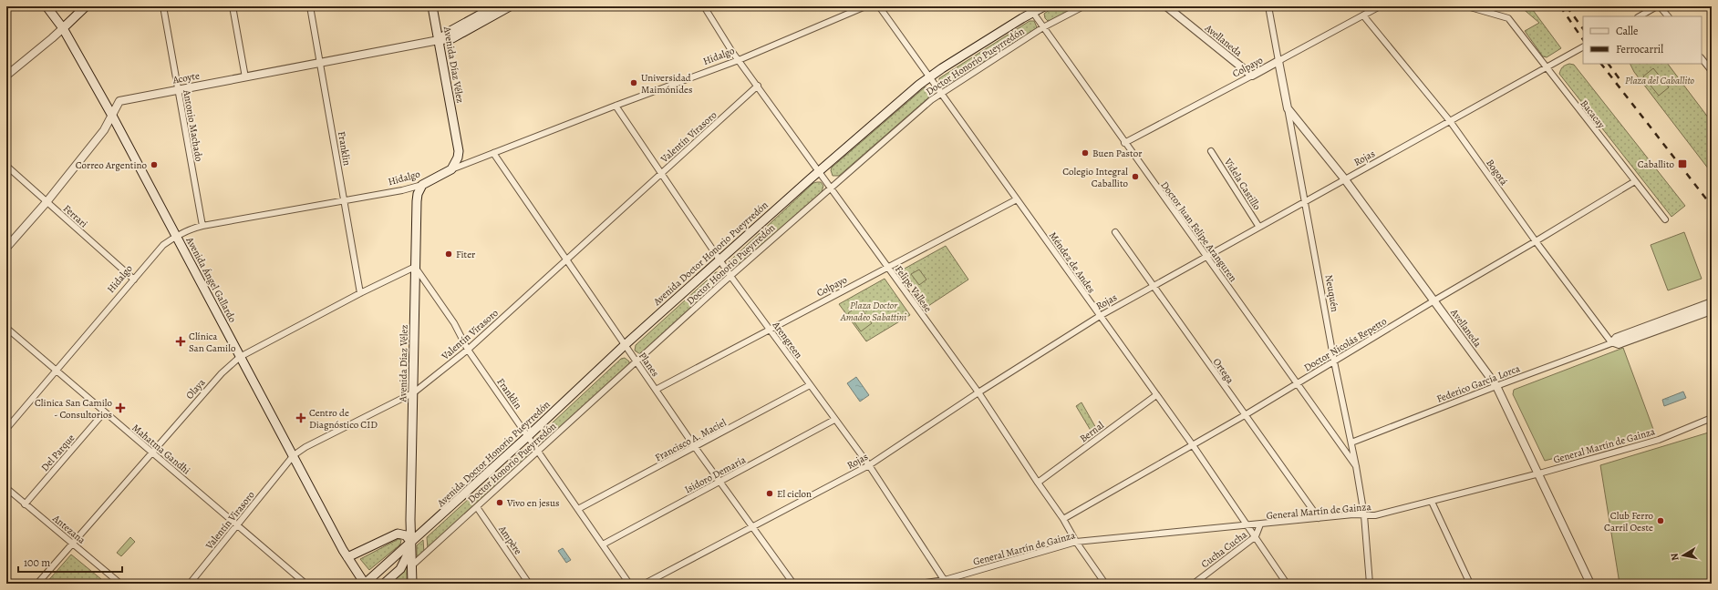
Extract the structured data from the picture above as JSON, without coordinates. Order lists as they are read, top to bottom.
{
  "streets": {
    "main road": [
      "Hidalgo",
      "Avenida Díaz Vélez",
      "Avenida Doctor Honorio Pueyrredón",
      "Avenida Ángel Gallardo"
    ],
    "street": [
      "Avellaneda",
      "Doctor Honorio Pueyrredón",
      "Colpayo",
      "Acoyte",
      "Bacacay",
      "Antonio Machado",
      "Valentín Virasoro",
      "Franklin",
      "Rojas",
      "Bogotá",
      "Videla Castillo",
      "Ferrari",
      "Doctor Juan Felipe Aranguren",
      "Méndez de Andes",
      "Felipe Vallese",
      "Neuquén",
      "Arengreen",
      "Doctor Nicolás Repetto",
      "Planes",
      "Ortega",
      "Federico García Lorca",
      "Olaya",
      "Bernal",
      "Francisco A. Maciel",
      "General Martín de Gainza",
      "Mahatma Gandhi",
      "Del Parque",
      "Isidoro Demaría",
      "Antezana",
      "Ampère",
      "Cucha Cucha"
    ]
  },
  "crossings": [
    ["Avellaneda", "Colpayo"],
    ["Avellaneda", "Rojas"],
    ["Avellaneda", "Neuquén"],
    ["Avellaneda", "Doctor Nicolás Repetto"],
    ["Avellaneda", "Federico García Lorca"],
    ["Avellaneda", "General Martín de Gainza"],
    ["Hidalgo", "Avenida Díaz Vélez"],
    ["Hidalgo", "Antonio Machado"],
    ["Hidalgo", "Franklin"],
    ["Hidalgo", "Ferrari"],
    ["Hidalgo", "Avenida Ángel Gallardo"],
    ["Hidalgo", "Felipe Vallese"],
    ["Hidalgo", "Arengreen"],
    ["Hidalgo", "Planes"],
    ["Hidalgo", "Mahatma Gandhi"],
    ["Doctor Honorio Pueyrredón", "Avenida Díaz Vélez"],
    ["Doctor Honorio Pueyrredón", "Franklin"],
    ["Doctor Honorio Pueyrredón", "Doctor Juan Felipe Aranguren"],
    ["Doctor Honorio Pueyrredón", "Méndez de Andes"],
    ["Doctor Honorio Pueyrredón", "Felipe Vallese"],
    ["Doctor Honorio Pueyrredón", "Arengreen"],
    ["Doctor Honorio Pueyrredón", "Planes"],
    ["Doctor Honorio Pueyrredón", "Ampère"],
    ["Avenida Díaz Vélez", "Acoyte"],
    ["Avenida Díaz Vélez", "Valentín Virasoro"],
    ["Avenida Díaz Vélez", "Franklin"],
    ["Avenida Díaz Vélez", "Avenida Doctor Honorio Pueyrredón"],
    ["Avenida Díaz Vélez", "Olaya"],
    ["Colpayo", "Bogotá"],
    ["Colpayo", "Doctor Juan Felipe Aranguren"],
    ["Colpayo", "Méndez de Andes"],
    ["Colpayo", "Felipe Vallese"],
    ["Colpayo", "Neuquén"],
    ["Colpayo", "Arengreen"],
    ["Colpayo", "Planes"],
    ["Acoyte", "Antonio Machado"],
    ["Acoyte", "Franklin"],
    ["Acoyte", "Ferrari"],
    ["Acoyte", "Avenida Ángel Gallardo"],
    ["Bacacay", "Rojas"],
    ["Bacacay", "Doctor Nicolás Repetto"],
    ["Valentín Virasoro", "Franklin"],
    ["Valentín Virasoro", "Avenida Ángel Gallardo"],
    ["Valentín Virasoro", "Felipe Vallese"],
    ["Valentín Virasoro", "Arengreen"],
    ["Valentín Virasoro", "Planes"],
    ["Valentín Virasoro", "Mahatma Gandhi"],
    ["Franklin", "Avenida Doctor Honorio Pueyrredón"],
    ["Franklin", "Olaya"],
    ["Franklin", "Francisco A. Maciel"],
    ["Franklin", "Isidoro Demaría"],
    ["Rojas", "Bogotá"],
    ["Rojas", "Videla Castillo"],
    ["Rojas", "Doctor Juan Felipe Aranguren"],
    ["Rojas", "Méndez de Andes"],
    ["Rojas", "Felipe Vallese"],
    ["Rojas", "Neuquén"],
    ["Rojas", "Arengreen"],
    ["Rojas", "Planes"],
    ["Rojas", "Ortega"],
    ["Bogotá", "Doctor Nicolás Repetto"],
    ["Bogotá", "Federico García Lorca"],
    ["Doctor Juan Felipe Aranguren", "Avenida Doctor Honorio Pueyrredón"],
    ["Doctor Juan Felipe Aranguren", "Neuquén"],
    ["Doctor Juan Felipe Aranguren", "Doctor Nicolás Repetto"],
    ["Avenida Doctor Honorio Pueyrredón", "Méndez de Andes"],
    ["Avenida Doctor Honorio Pueyrredón", "Avenida Ángel Gallardo"],
    ["Avenida Doctor Honorio Pueyrredón", "Felipe Vallese"],
    ["Avenida Doctor Honorio Pueyrredón", "Arengreen"],
    ["Avenida Doctor Honorio Pueyrredón", "Planes"],
    ["Méndez de Andes", "Doctor Nicolás Repetto"],
    ["Méndez de Andes", "Bernal"],
    ["Méndez de Andes", "General Martín de Gainza"],
    ["Méndez de Andes", "Cucha Cucha"],
    ["Avenida Ángel Gallardo", "Olaya"],
    ["Felipe Vallese", "Doctor Nicolás Repetto"],
    ["Felipe Vallese", "Bernal"],
    ["Felipe Vallese", "General Martín de Gainza"],
    ["Neuquén", "Doctor Nicolás Repetto"],
    ["Neuquén", "Federico García Lorca"],
    ["Neuquén", "General Martín de Gainza"],
    ["Arengreen", "Francisco A. Maciel"],
    ["Arengreen", "General Martín de Gainza"],
    ["Arengreen", "Isidoro Demaría"],
    ["Doctor Nicolás Repetto", "Ortega"],
    ["Planes", "Francisco A. Maciel"],
    ["Planes", "Isidoro Demaría"],
    ["Ortega", "General Martín de Gainza"],
    ["Olaya", "Mahatma Gandhi"],
    ["Olaya", "Antezana"],
    ["General Martín de Gainza", "Cucha Cucha"],
    ["Mahatma Gandhi", "Del Parque"],
    ["Del Parque", "Antezana"]
  ],
  "parks": ["Plaza del Caballito", "Plaza Doctor Amadeo Sabattini"],
  "places": {
    "other": [
      "Universidad Maimónides",
      "Buen Pastor",
      "Correo Argentino",
      "Colegio Integral Caballito",
      "Fiter",
      "El ciclon",
      "Vivo en jesus",
      "Club Ferro Carril Oeste"
    ],
    "transit": ["Caballito"],
    "health": ["Clínica San Camilo", "Clinica San Camilo - Consultorios", "Centro de Diagnóstico CID"]
  },
  "legend": ["Calle", "Ferrocarril"],
  "scale_bar": "100 m",
  "north": "left"
}
